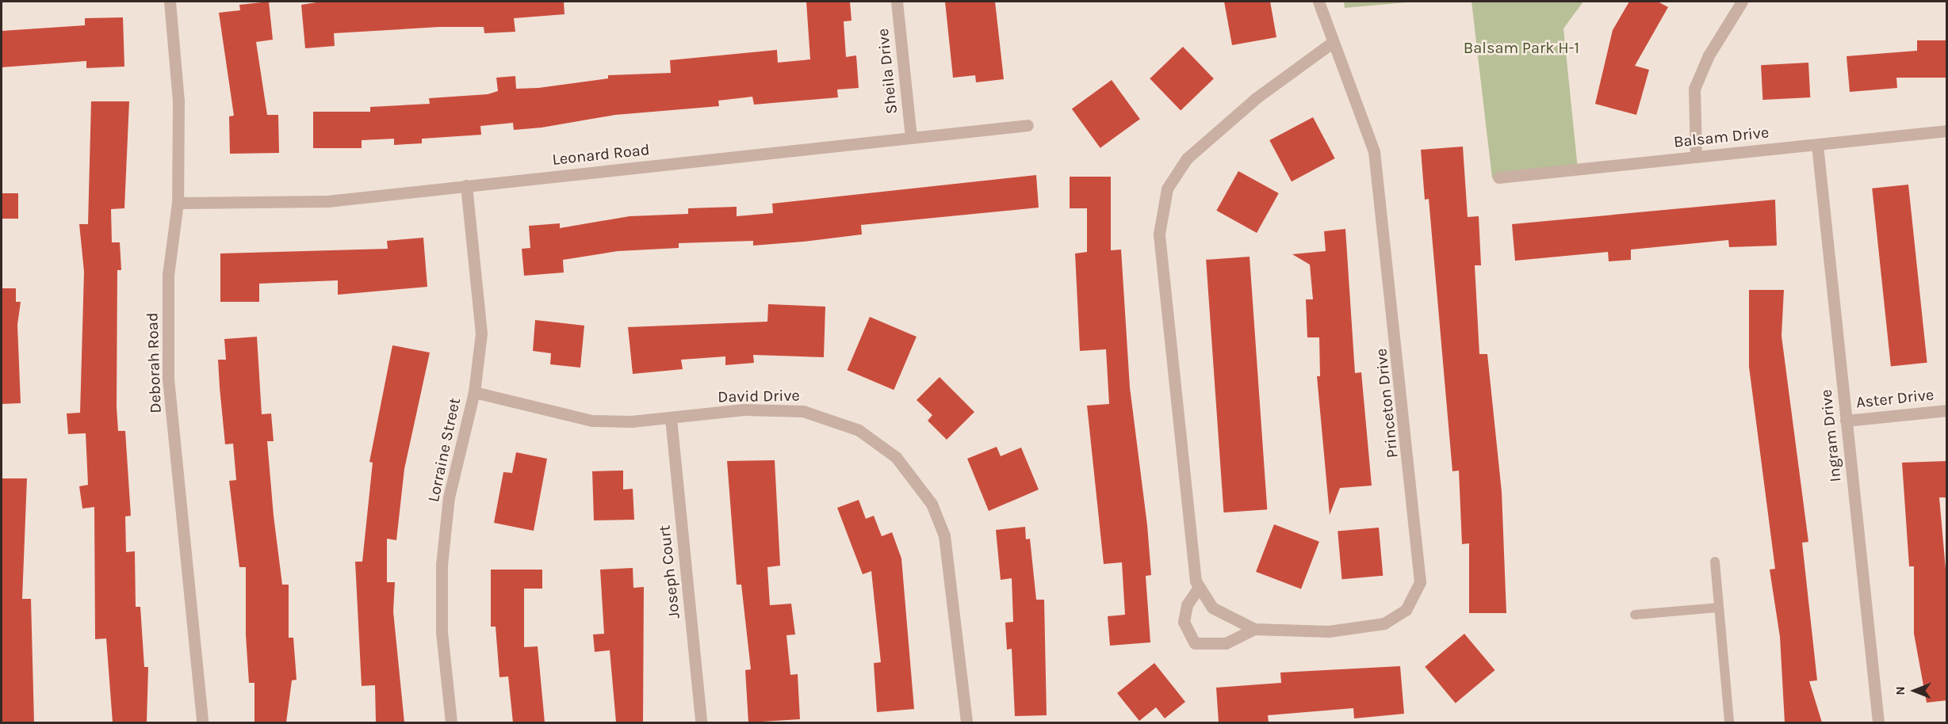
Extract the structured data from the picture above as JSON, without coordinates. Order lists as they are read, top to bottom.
{
  "streets": {
    "street": [
      "Sheila Drive",
      "Balsam Drive",
      "Leonard Road",
      "Deborah Road",
      "David Drive",
      "Aster Drive",
      "Princeton Drive",
      "Ingram Drive",
      "Lorraine Street",
      "Joseph Court"
    ]
  },
  "crossings": [
    ["Sheila Drive", "Leonard Road"],
    ["Balsam Drive", "Ingram Drive"],
    ["Leonard Road", "Deborah Road"],
    ["Leonard Road", "Lorraine Street"],
    ["David Drive", "Lorraine Street"],
    ["David Drive", "Joseph Court"],
    ["Aster Drive", "Ingram Drive"]
  ],
  "parks": ["Balsam Park H-1"],
  "north": "left"
}
